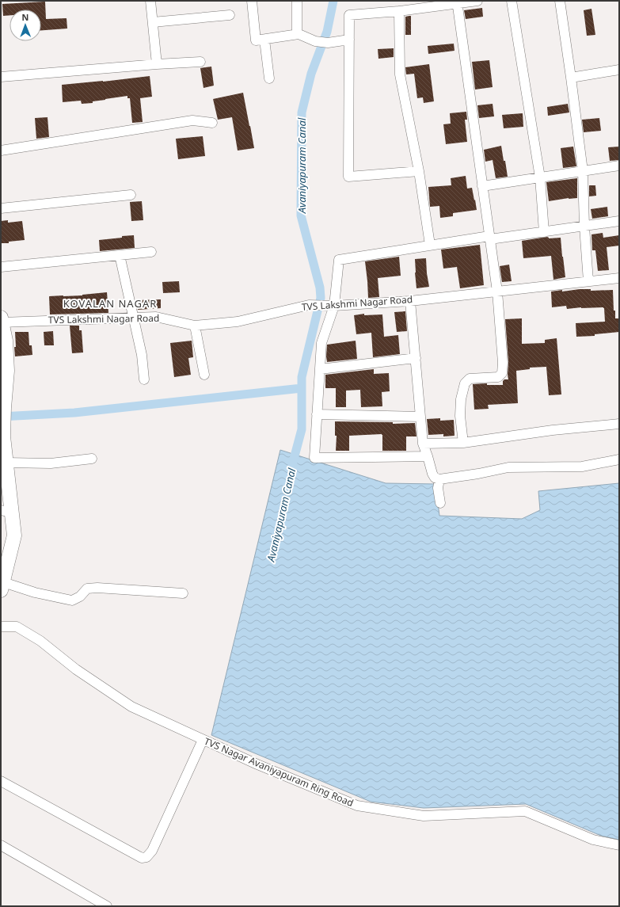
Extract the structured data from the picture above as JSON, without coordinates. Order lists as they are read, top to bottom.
{
  "streets": {
    "street": ["TVS Lakshmi Nagar Road", "TVS Nagar Avaniyapuram Ring Road"]
  },
  "districts": ["KOVALAN NAGAR"],
  "water": ["Avaniyapuram Canal"],
  "north": "top"
}
